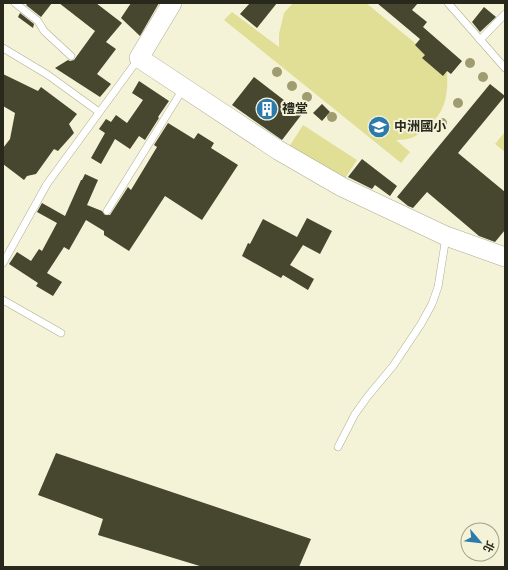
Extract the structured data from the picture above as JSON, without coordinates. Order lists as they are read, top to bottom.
{
  "places": {
    "building": ["禮堂"],
    "school or university": ["中洲國小"]
  },
  "north": "bottom right"
}
